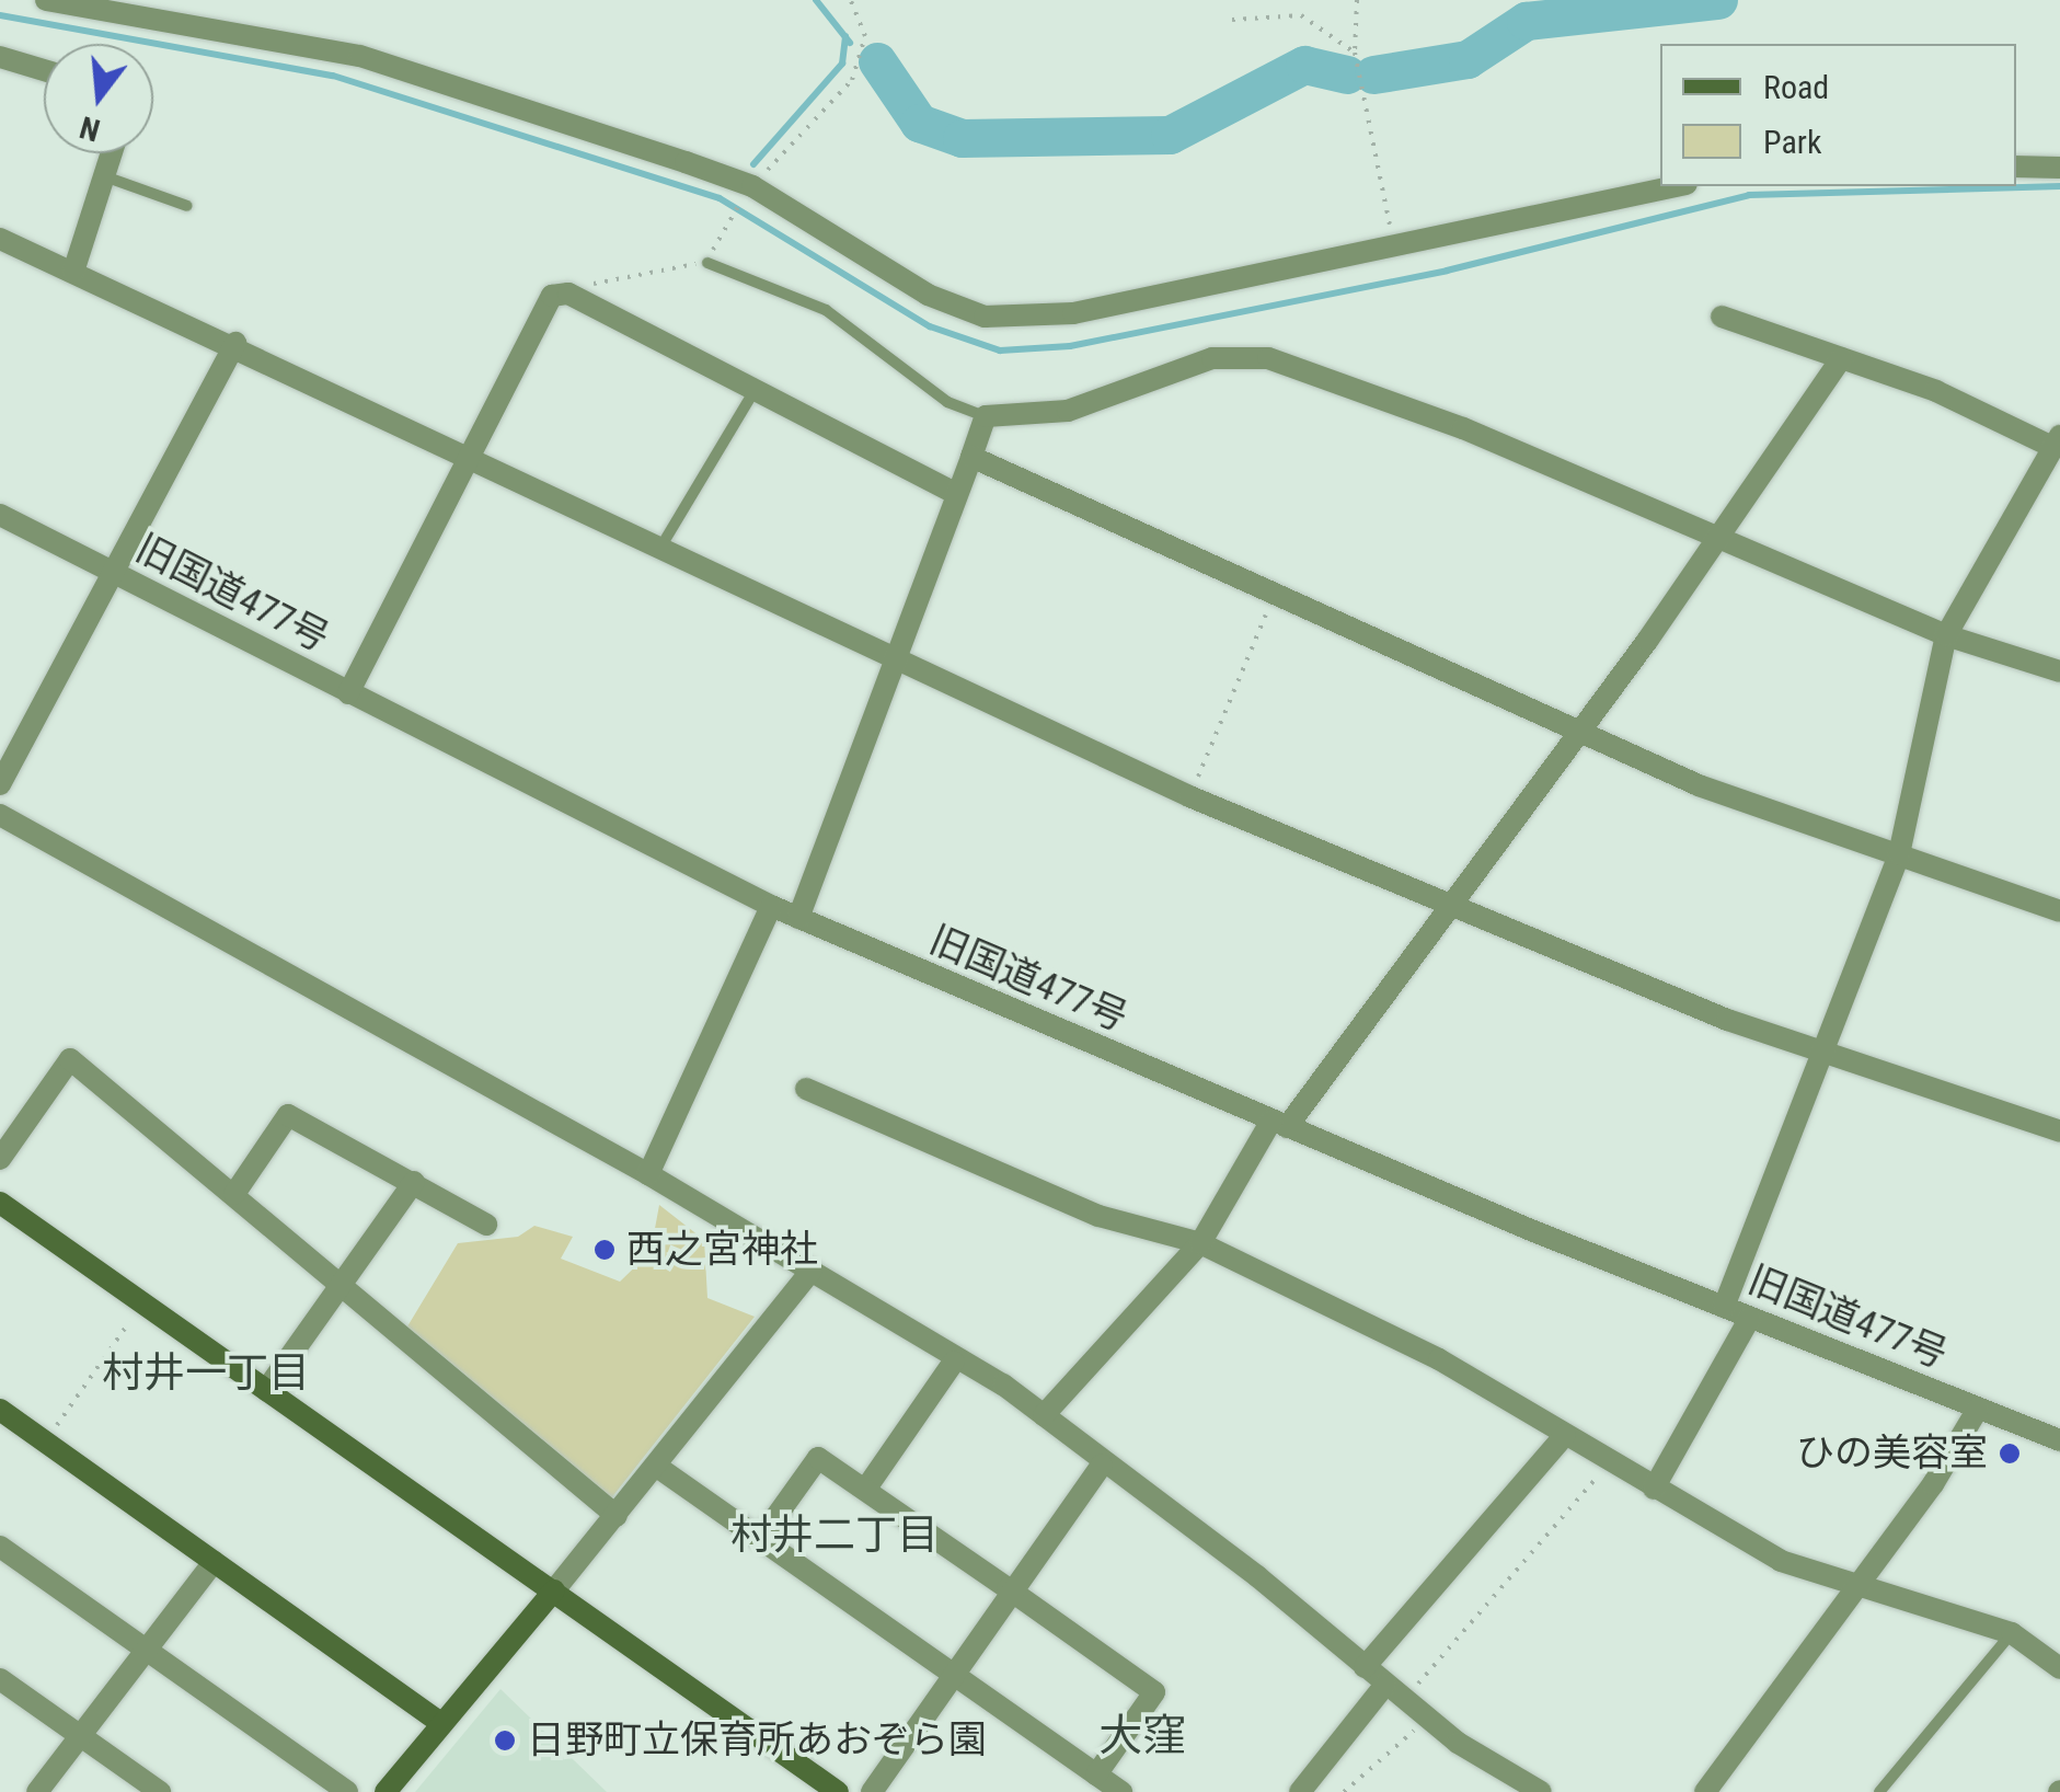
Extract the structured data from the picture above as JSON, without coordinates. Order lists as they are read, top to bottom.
{
  "streets": {
    "street": ["旧国道477号"]
  },
  "districts": ["村井一丁目", "村井二丁目", "大窪"],
  "places": ["西之宮神社", "ひの美容室", "日野町立保育所あおぞら園"],
  "legend": ["Road", "Park"],
  "north": "bottom"
}
